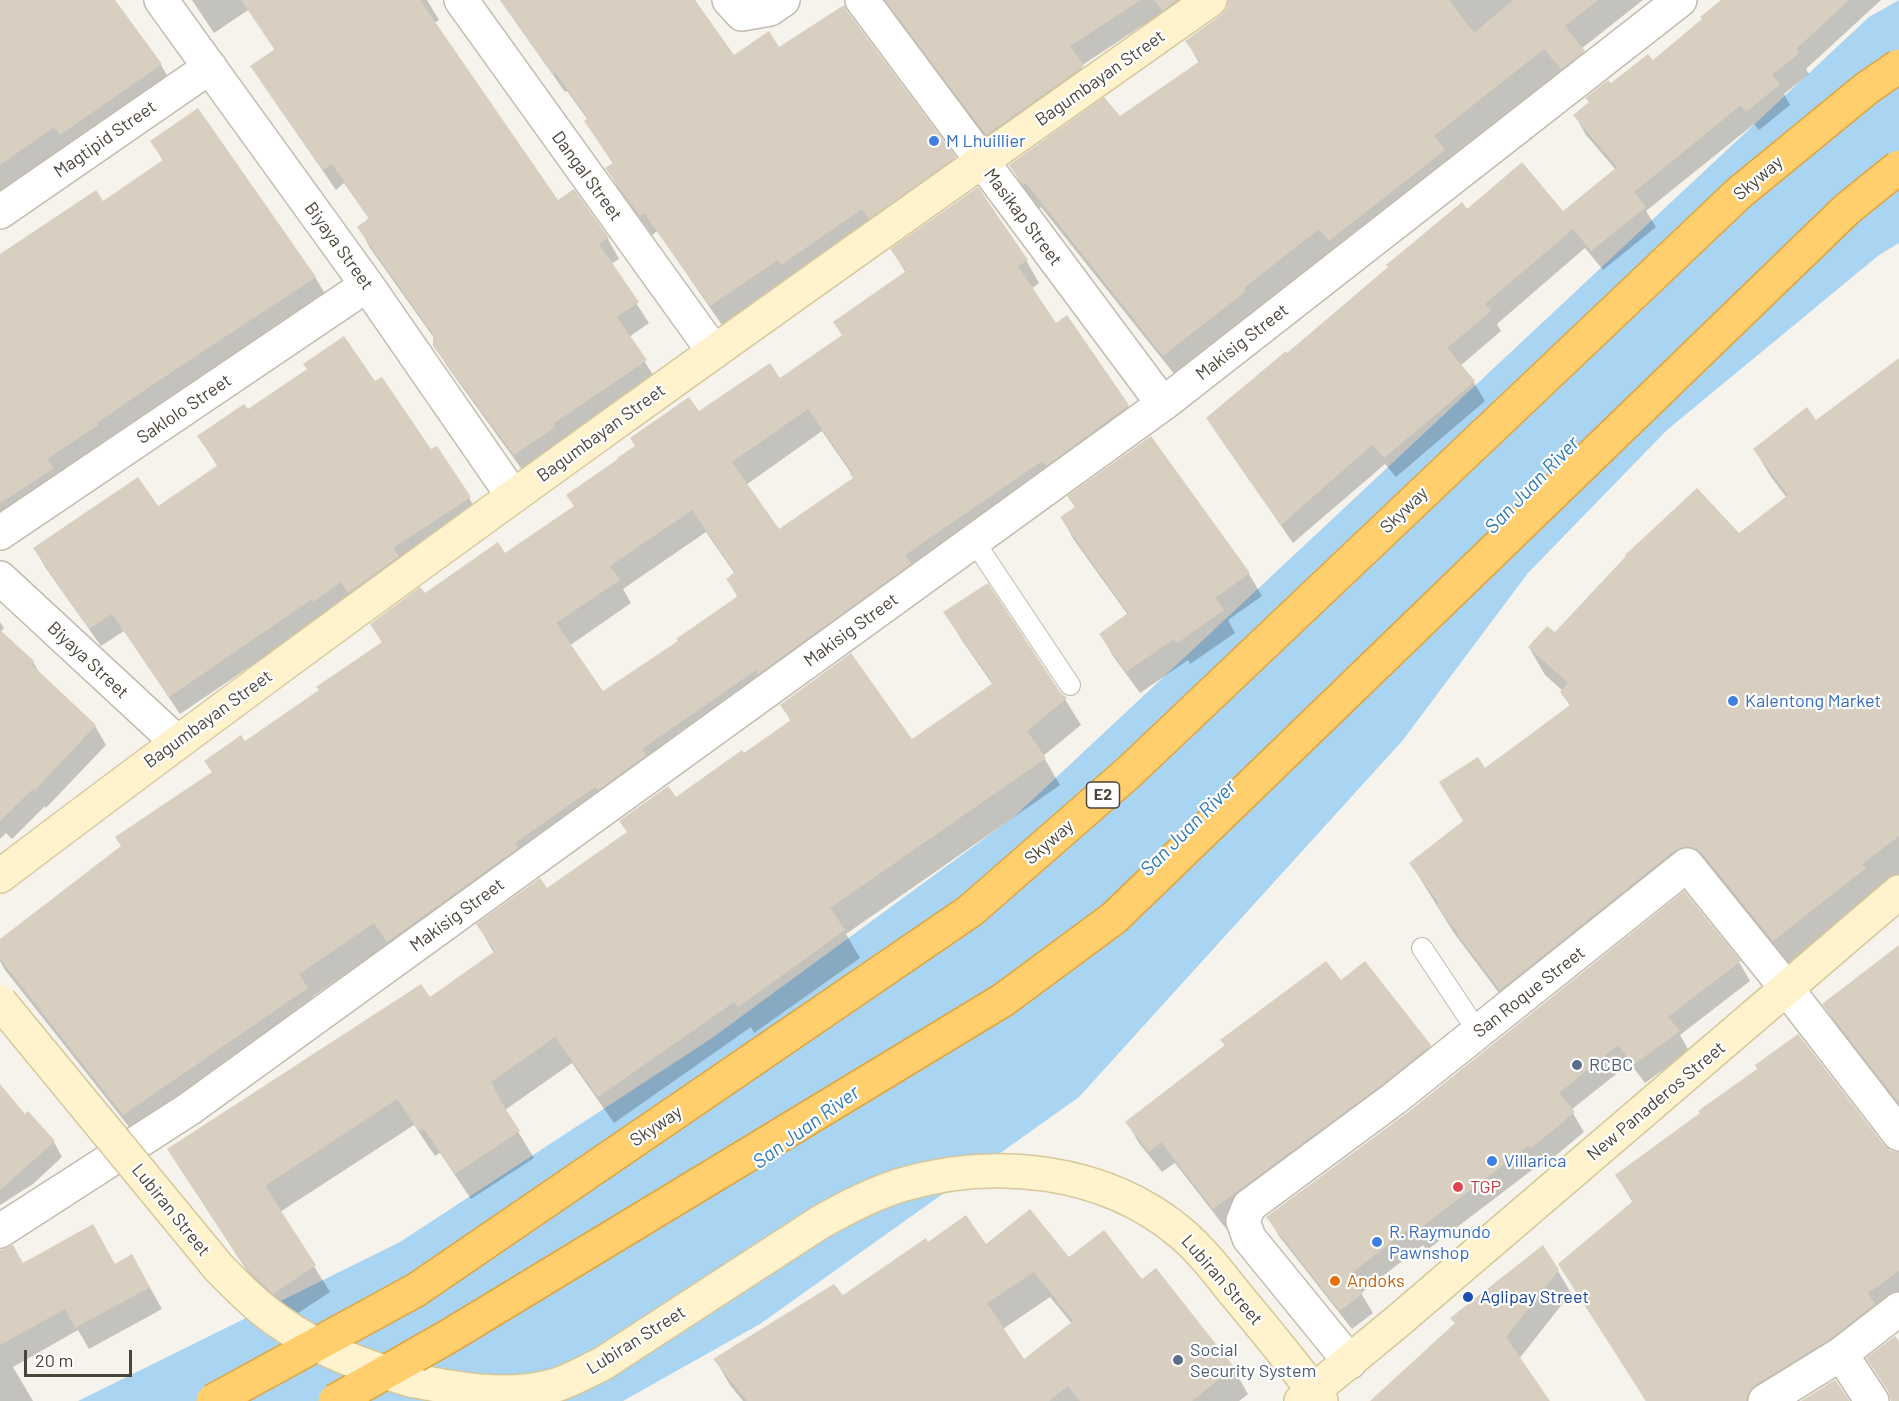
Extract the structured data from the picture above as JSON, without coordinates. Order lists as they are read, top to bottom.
{
  "streets": {
    "highway": ["Skyway", "E2"],
    "main road": ["Bagumbayan Street", "New Panaderos Street", "Lubiran Street"],
    "street": [
      "Magtipid Street",
      "Dangal Street",
      "Masikap Street",
      "Biyaya Street",
      "Makisig Street",
      "Saklolo Street",
      "San Roque Street"
    ]
  },
  "crossings": [
    ["Bagumbayan Street", "Dangal Street"],
    ["Bagumbayan Street", "Masikap Street"],
    ["Bagumbayan Street", "Biyaya Street"],
    ["Magtipid Street", "Biyaya Street"],
    ["Masikap Street", "Makisig Street"],
    ["Biyaya Street", "Saklolo Street"],
    ["San Roque Street", "New Panaderos Street"],
    ["New Panaderos Street", "Lubiran Street"]
  ],
  "water": ["San Juan River"],
  "places": [
    "M Lhuillier",
    "Kalentong Market",
    "RCBC",
    "Villarica",
    "TGP",
    "R. Raymundo Pawnshop",
    "Andoks",
    "Aglipay Street",
    "Social Security System"
  ],
  "scale_bar": "20 m"
}
